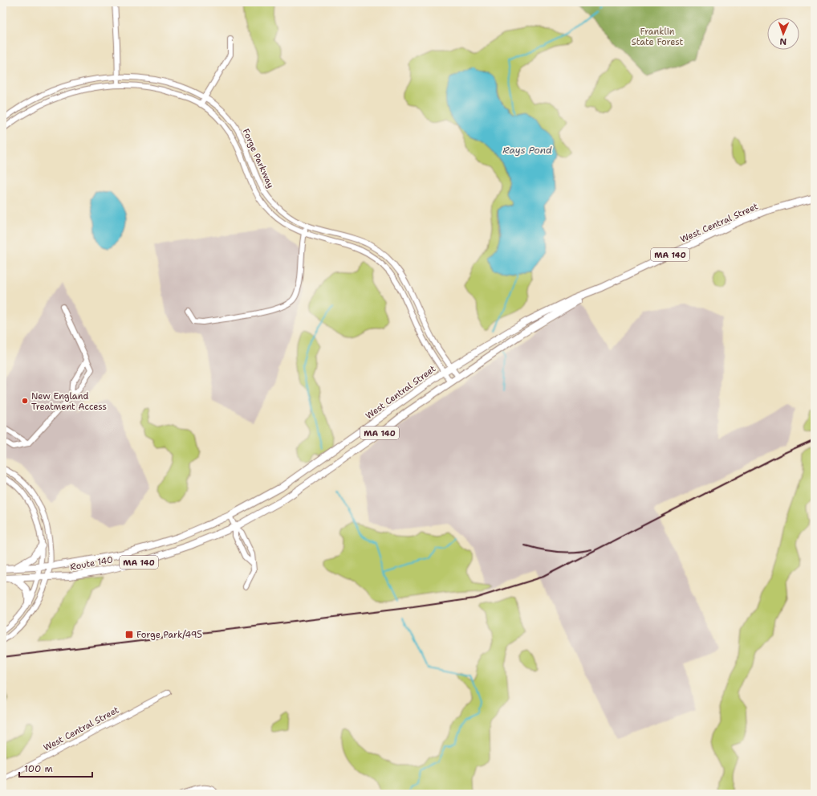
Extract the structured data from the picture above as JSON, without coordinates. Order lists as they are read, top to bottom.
{
  "streets": {
    "main road": ["West Central Street", "MA 140", "Route 140"],
    "street": ["Forge Parkway"]
  },
  "crossings": [
    ["Forge Parkway", "West Central Street"],
    ["West Central Street", "Route 140"]
  ],
  "water": ["Rays Pond"],
  "parks": ["Franklin State Forest"],
  "places": {
    "other": ["New England Treatment Access"],
    "transit": ["Forge Park/495"]
  },
  "scale_bar": "100 m",
  "north": "bottom"
}
